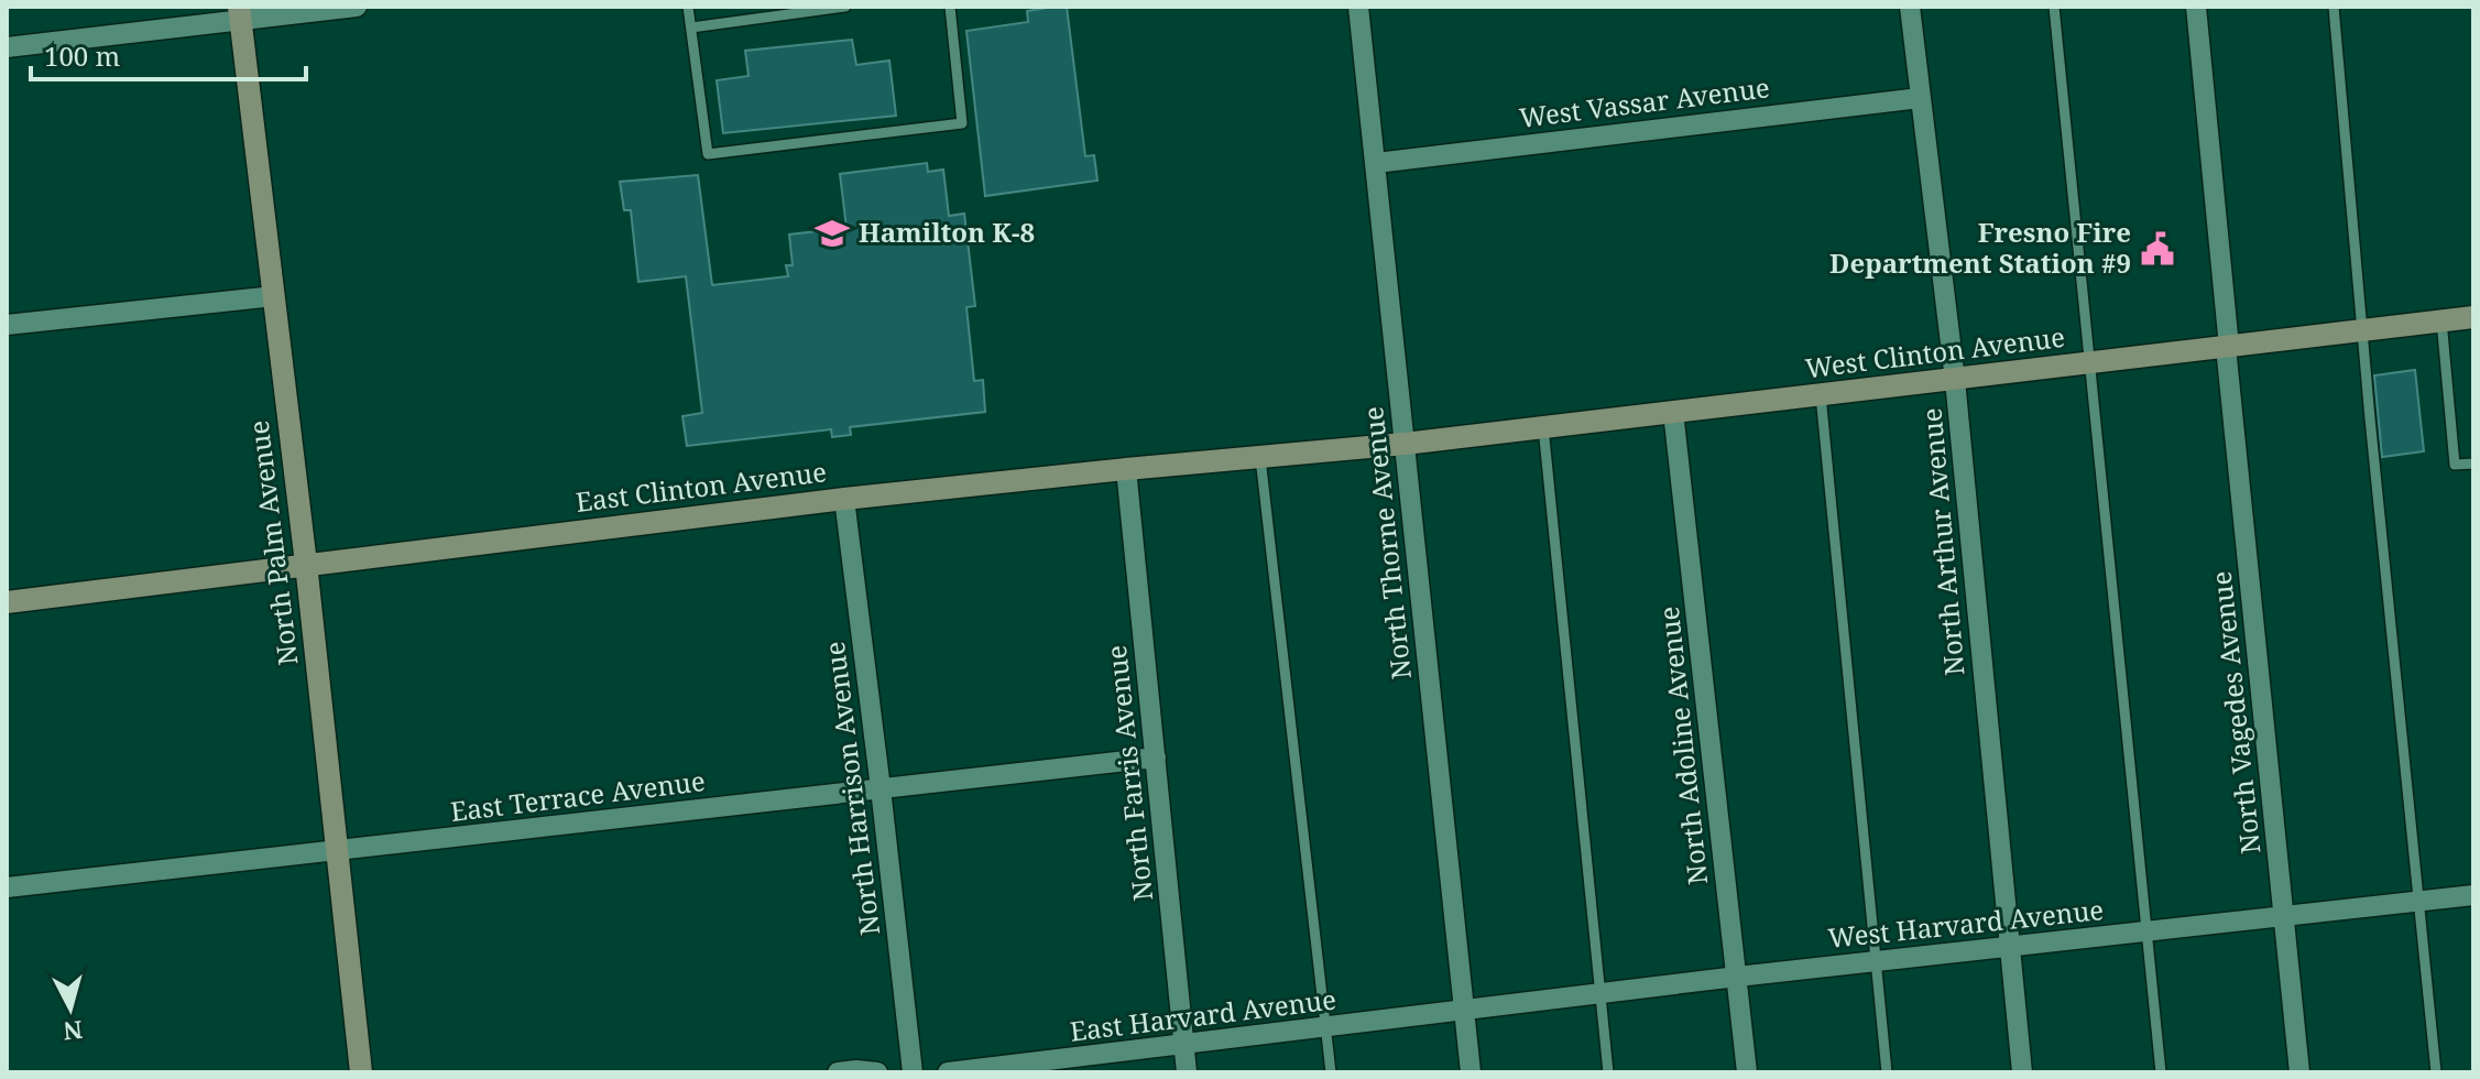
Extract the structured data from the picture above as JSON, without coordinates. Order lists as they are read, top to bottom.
{
  "streets": {
    "main road": ["West Clinton Avenue", "East Clinton Avenue", "North Palm Avenue"],
    "street": [
      "West Vassar Avenue",
      "North Arthur Avenue",
      "North Thorne Avenue",
      "North Vagedes Avenue",
      "North Adoline Avenue",
      "North Farris Avenue",
      "North Harrison Avenue",
      "East Terrace Avenue",
      "West Harvard Avenue",
      "East Harvard Avenue"
    ]
  },
  "crossings": [
    ["West Vassar Avenue", "North Arthur Avenue"],
    ["West Vassar Avenue", "North Thorne Avenue"],
    ["West Clinton Avenue", "East Clinton Avenue"],
    ["West Clinton Avenue", "North Arthur Avenue"],
    ["West Clinton Avenue", "North Thorne Avenue"],
    ["West Clinton Avenue", "North Vagedes Avenue"],
    ["West Clinton Avenue", "North Adoline Avenue"],
    ["East Clinton Avenue", "North Palm Avenue"],
    ["East Clinton Avenue", "North Thorne Avenue"],
    ["East Clinton Avenue", "North Farris Avenue"],
    ["East Clinton Avenue", "North Harrison Avenue"],
    ["North Arthur Avenue", "West Harvard Avenue"],
    ["North Palm Avenue", "East Terrace Avenue"],
    ["North Thorne Avenue", "West Harvard Avenue"],
    ["North Thorne Avenue", "East Harvard Avenue"],
    ["North Vagedes Avenue", "West Harvard Avenue"],
    ["North Adoline Avenue", "West Harvard Avenue"],
    ["North Farris Avenue", "East Terrace Avenue"],
    ["North Farris Avenue", "East Harvard Avenue"],
    ["North Harrison Avenue", "East Terrace Avenue"],
    ["West Harvard Avenue", "East Harvard Avenue"]
  ],
  "places": {
    "school or university": ["Hamilton K-8"],
    "public building": ["Fresno Fire Department Station #9"]
  },
  "scale_bar": "100 m",
  "north": "bottom"
}
